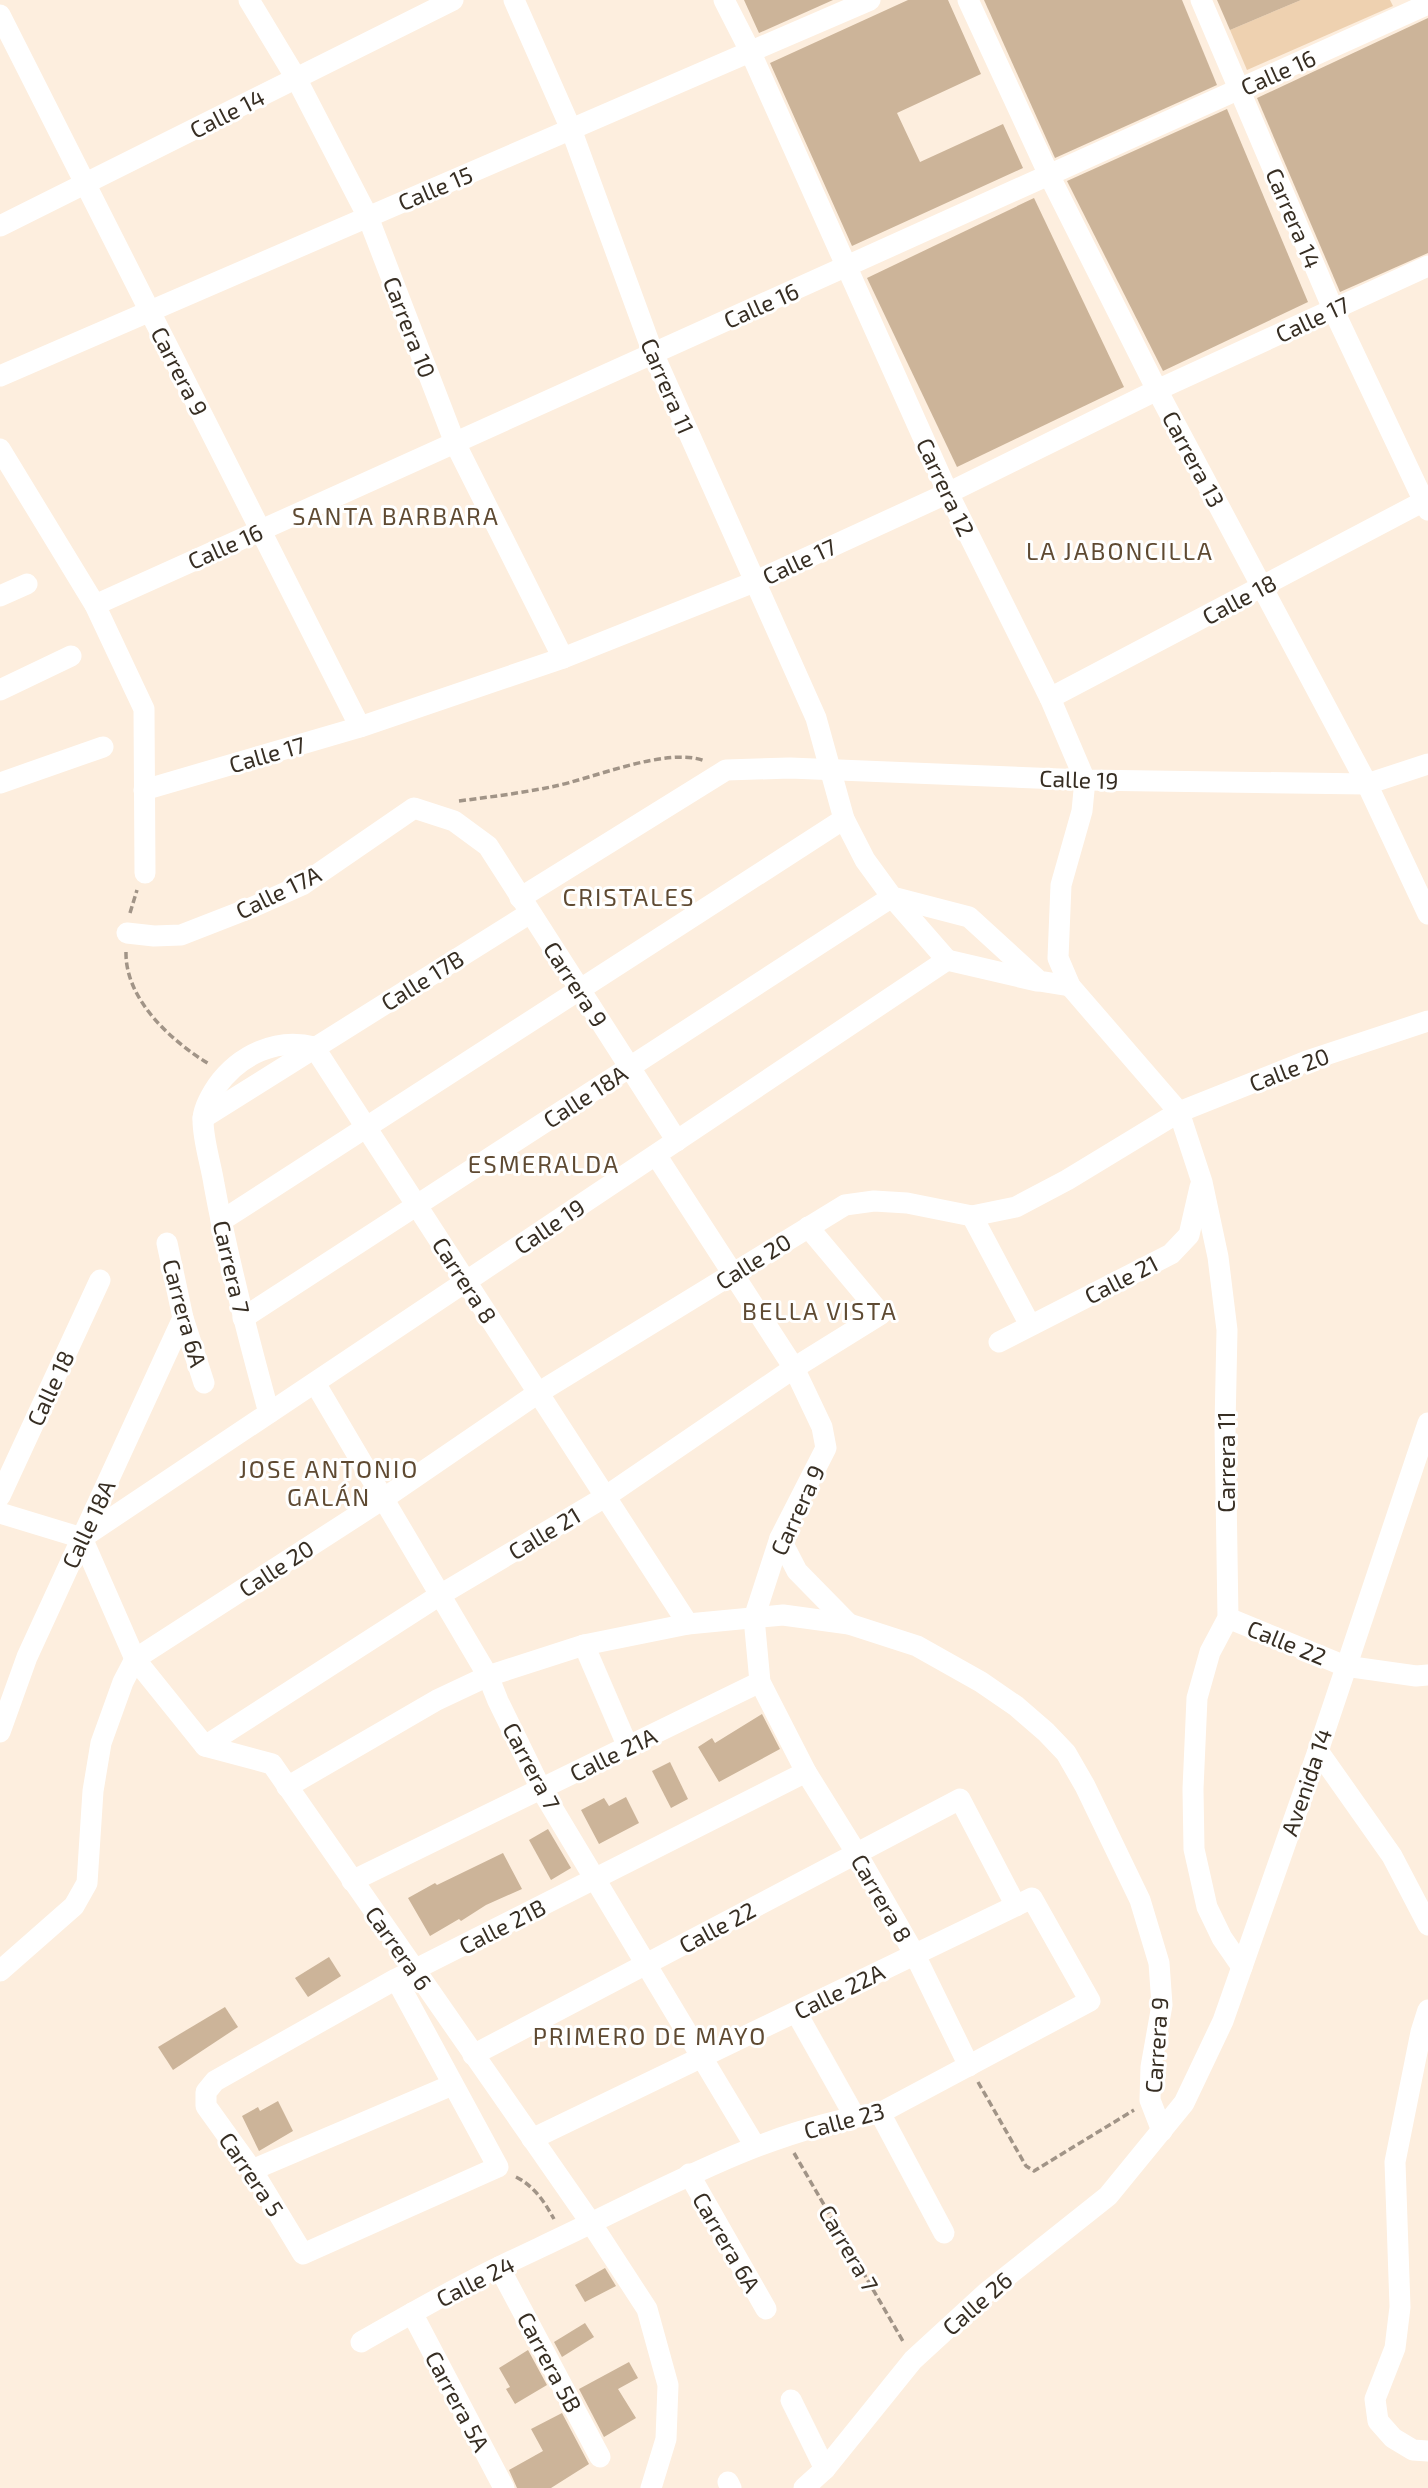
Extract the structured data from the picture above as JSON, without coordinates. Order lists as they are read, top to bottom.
{
  "streets": {
    "street": [
      "Calle 16",
      "Calle 14",
      "Calle 15",
      "Carrera 14",
      "Calle 17",
      "Carrera 10",
      "Carrera 9",
      "Carrera 11",
      "Carrera 13",
      "Carrera 12",
      "Calle 18",
      "Calle 19",
      "Calle 17A",
      "Calle 17B",
      "Calle 20",
      "Calle 18A",
      "Carrera 7",
      "Calle 21",
      "Carrera 8",
      "Carrera 6A",
      "Calle 22",
      "Calle 21A",
      "Avenida 14",
      "Calle 21B",
      "Carrera 6",
      "Calle 22A",
      "Calle 23",
      "Carrera 5",
      "Calle 24",
      "Calle 26",
      "Carrera 5B",
      "Carrera 5A"
    ]
  },
  "crossings": [
    ["Calle 16", "Carrera 14"],
    ["Calle 16", "Carrera 10"],
    ["Calle 16", "Carrera 9"],
    ["Calle 16", "Carrera 11"],
    ["Calle 16", "Carrera 13"],
    ["Calle 16", "Carrera 12"],
    ["Calle 14", "Carrera 10"],
    ["Calle 14", "Carrera 9"],
    ["Calle 15", "Carrera 10"],
    ["Calle 15", "Carrera 9"],
    ["Calle 15", "Carrera 11"],
    ["Calle 15", "Carrera 12"],
    ["Carrera 14", "Calle 17"],
    ["Carrera 14", "Calle 18"],
    ["Calle 17", "Carrera 10"],
    ["Calle 17", "Carrera 9"],
    ["Calle 17", "Carrera 11"],
    ["Calle 17", "Carrera 13"],
    ["Calle 17", "Carrera 12"],
    ["Carrera 9", "Calle 19"],
    ["Carrera 9", "Calle 17A"],
    ["Carrera 9", "Calle 17B"],
    ["Carrera 9", "Calle 20"],
    ["Carrera 9", "Calle 18A"],
    ["Carrera 9", "Calle 21"],
    ["Carrera 9", "Carrera 8"],
    ["Carrera 9", "Avenida 14"],
    ["Carrera 9", "Calle 26"],
    ["Carrera 11", "Carrera 12"],
    ["Carrera 11", "Calle 19"],
    ["Carrera 11", "Calle 20"],
    ["Carrera 11", "Calle 18A"],
    ["Carrera 11", "Calle 21"],
    ["Carrera 11", "Calle 22"],
    ["Carrera 11", "Avenida 14"],
    ["Carrera 13", "Calle 18"],
    ["Carrera 13", "Calle 19"],
    ["Carrera 12", "Calle 18"],
    ["Carrera 12", "Calle 19"],
    ["Calle 19", "Calle 17B"],
    ["Calle 19", "Calle 18A"],
    ["Calle 19", "Carrera 7"],
    ["Calle 19", "Carrera 8"],
    ["Calle 17B", "Carrera 8"],
    ["Calle 20", "Carrera 7"],
    ["Calle 20", "Calle 21"],
    ["Calle 20", "Carrera 8"],
    ["Calle 18A", "Carrera 7"],
    ["Calle 18A", "Carrera 8"],
    ["Calle 18A", "Carrera 6A"],
    ["Carrera 7", "Calle 21"],
    ["Carrera 7", "Calle 22"],
    ["Carrera 7", "Calle 21A"],
    ["Carrera 7", "Calle 21B"],
    ["Carrera 7", "Calle 22A"],
    ["Carrera 7", "Calle 23"],
    ["Carrera 7", "Calle 26"],
    ["Calle 21", "Carrera 8"],
    ["Calle 21", "Carrera 6"],
    ["Carrera 8", "Calle 22"],
    ["Carrera 8", "Calle 21A"],
    ["Carrera 8", "Calle 21B"],
    ["Carrera 8", "Calle 22A"],
    ["Carrera 8", "Calle 23"],
    ["Carrera 6A", "Calle 23"],
    ["Calle 22", "Avenida 14"],
    ["Calle 22", "Carrera 6"],
    ["Calle 22", "Calle 22A"],
    ["Calle 22", "Calle 23"],
    ["Calle 21A", "Carrera 6"],
    ["Avenida 14", "Calle 26"],
    ["Calle 21B", "Carrera 6"],
    ["Calle 21B", "Carrera 5"],
    ["Carrera 6", "Calle 22A"],
    ["Carrera 6", "Calle 23"],
    ["Carrera 6", "Calle 24"],
    ["Calle 22A", "Calle 23"],
    ["Calle 23", "Calle 24"],
    ["Calle 24", "Carrera 5B"],
    ["Calle 24", "Carrera 5A"]
  ],
  "districts": [
    "SANTA BARBARA",
    "LA JABONCILLA",
    "CRISTALES",
    "ESMERALDA",
    "BELLA VISTA",
    "JOSE ANTONIO GALÁN",
    "PRIMERO DE MAYO"
  ]
}
